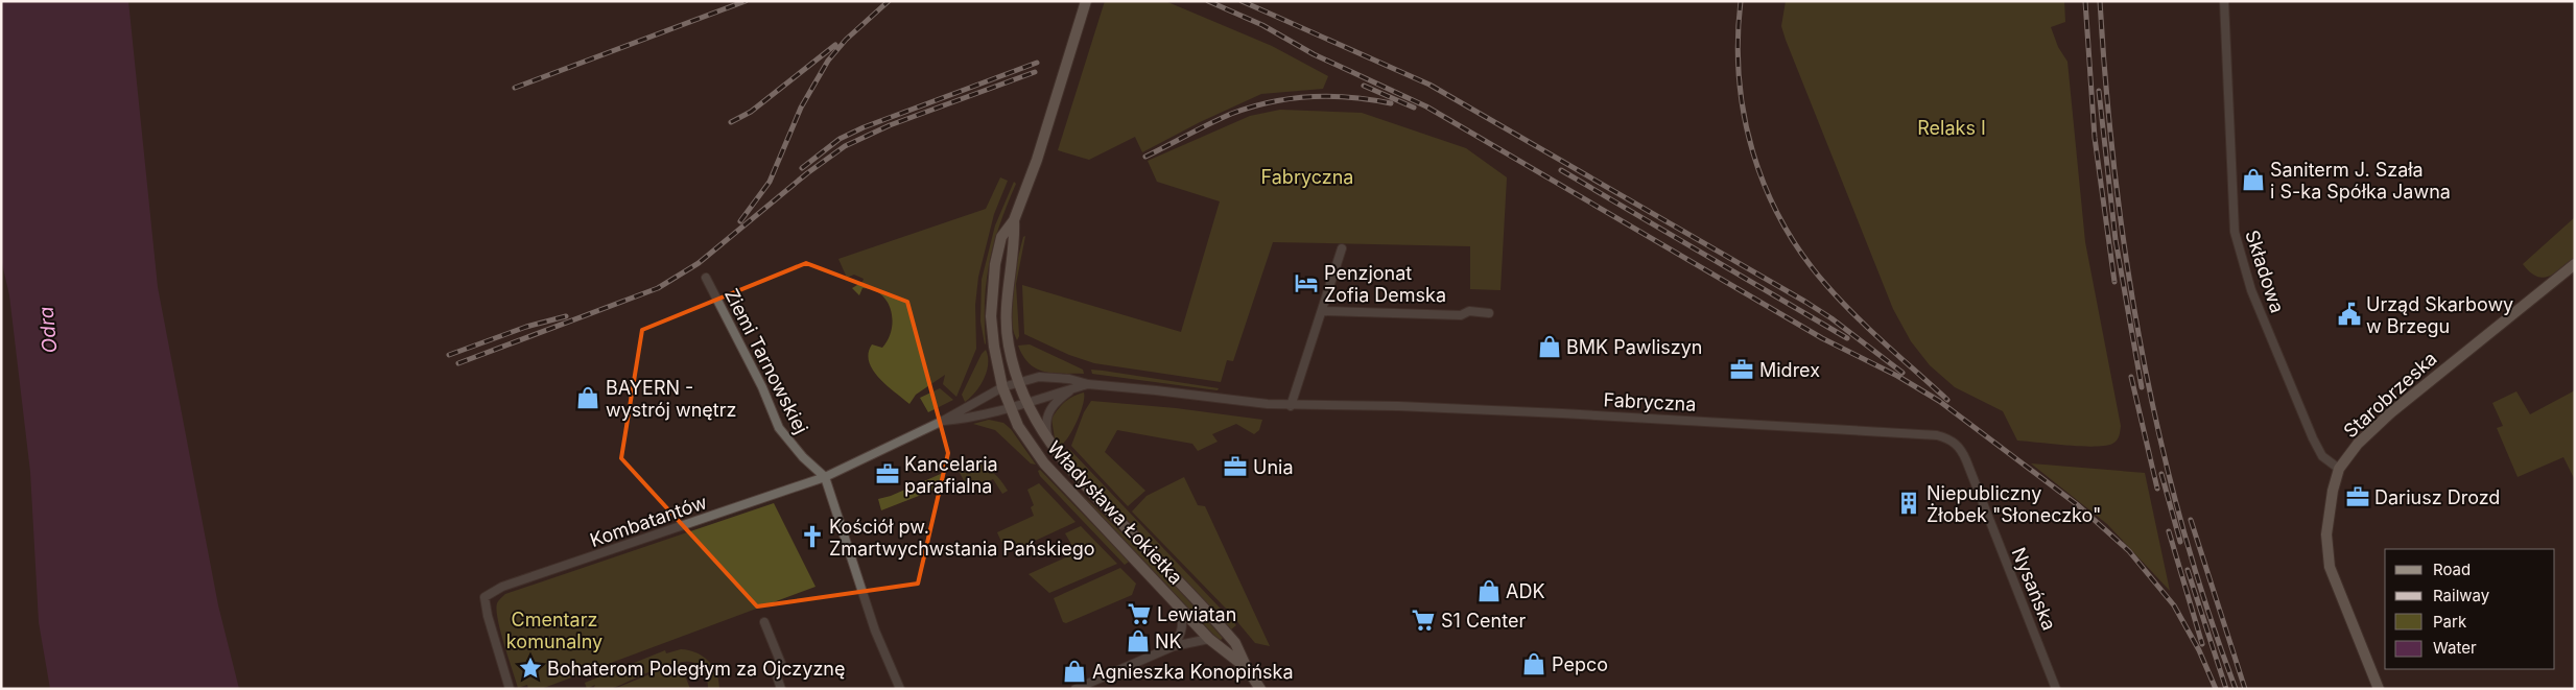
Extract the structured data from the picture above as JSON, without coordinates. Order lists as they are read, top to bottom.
{
  "streets": {
    "main road": ["Starobrzeska", "Władysława Łokietka"],
    "street": [
      "Składowa",
      "Ziemi Tarnowskiej",
      "Fabryczna",
      "Kombatantów",
      "Nysańska"
    ]
  },
  "crossings": [
    ["Składowa", "Starobrzeska"],
    ["Ziemi Tarnowskiej", "Kombatantów"],
    ["Fabryczna", "Władysława Łokietka"],
    ["Fabryczna", "Kombatantów"],
    ["Fabryczna", "Nysańska"]
  ],
  "water": ["Odra"],
  "parks": ["Relaks I", "Fabryczna", "Cmentarz komunalny"],
  "places": {
    "shop": [
      "Saniterm J. Szała i S-ka Spółka Jawna",
      "BMK Pawliszyn",
      "BAYERN - wystrój wnętrz",
      "ADK",
      "NK",
      "Pepco",
      "Agnieszka Konopińska"
    ],
    "hotel": ["Penzjonat Zofia Demska"],
    "public building": ["Urząd Skarbowy w Brzegu"],
    "office": [
      "Midrex",
      "Unia",
      "Kancelaria parafialna",
      "Dariusz Drozd"
    ],
    "building": ["Niepubliczny Żłobek \"Słoneczko\""],
    "church": ["Kościół pw. Zmartwychwstania Pańskiego"],
    "supermarket": ["Lewiatan", "S1 Center"],
    "place": ["Bohaterom Poległym za Ojczyznę"]
  },
  "legend": [
    "Road",
    "Railway",
    "Park",
    "Water"
  ]
}
